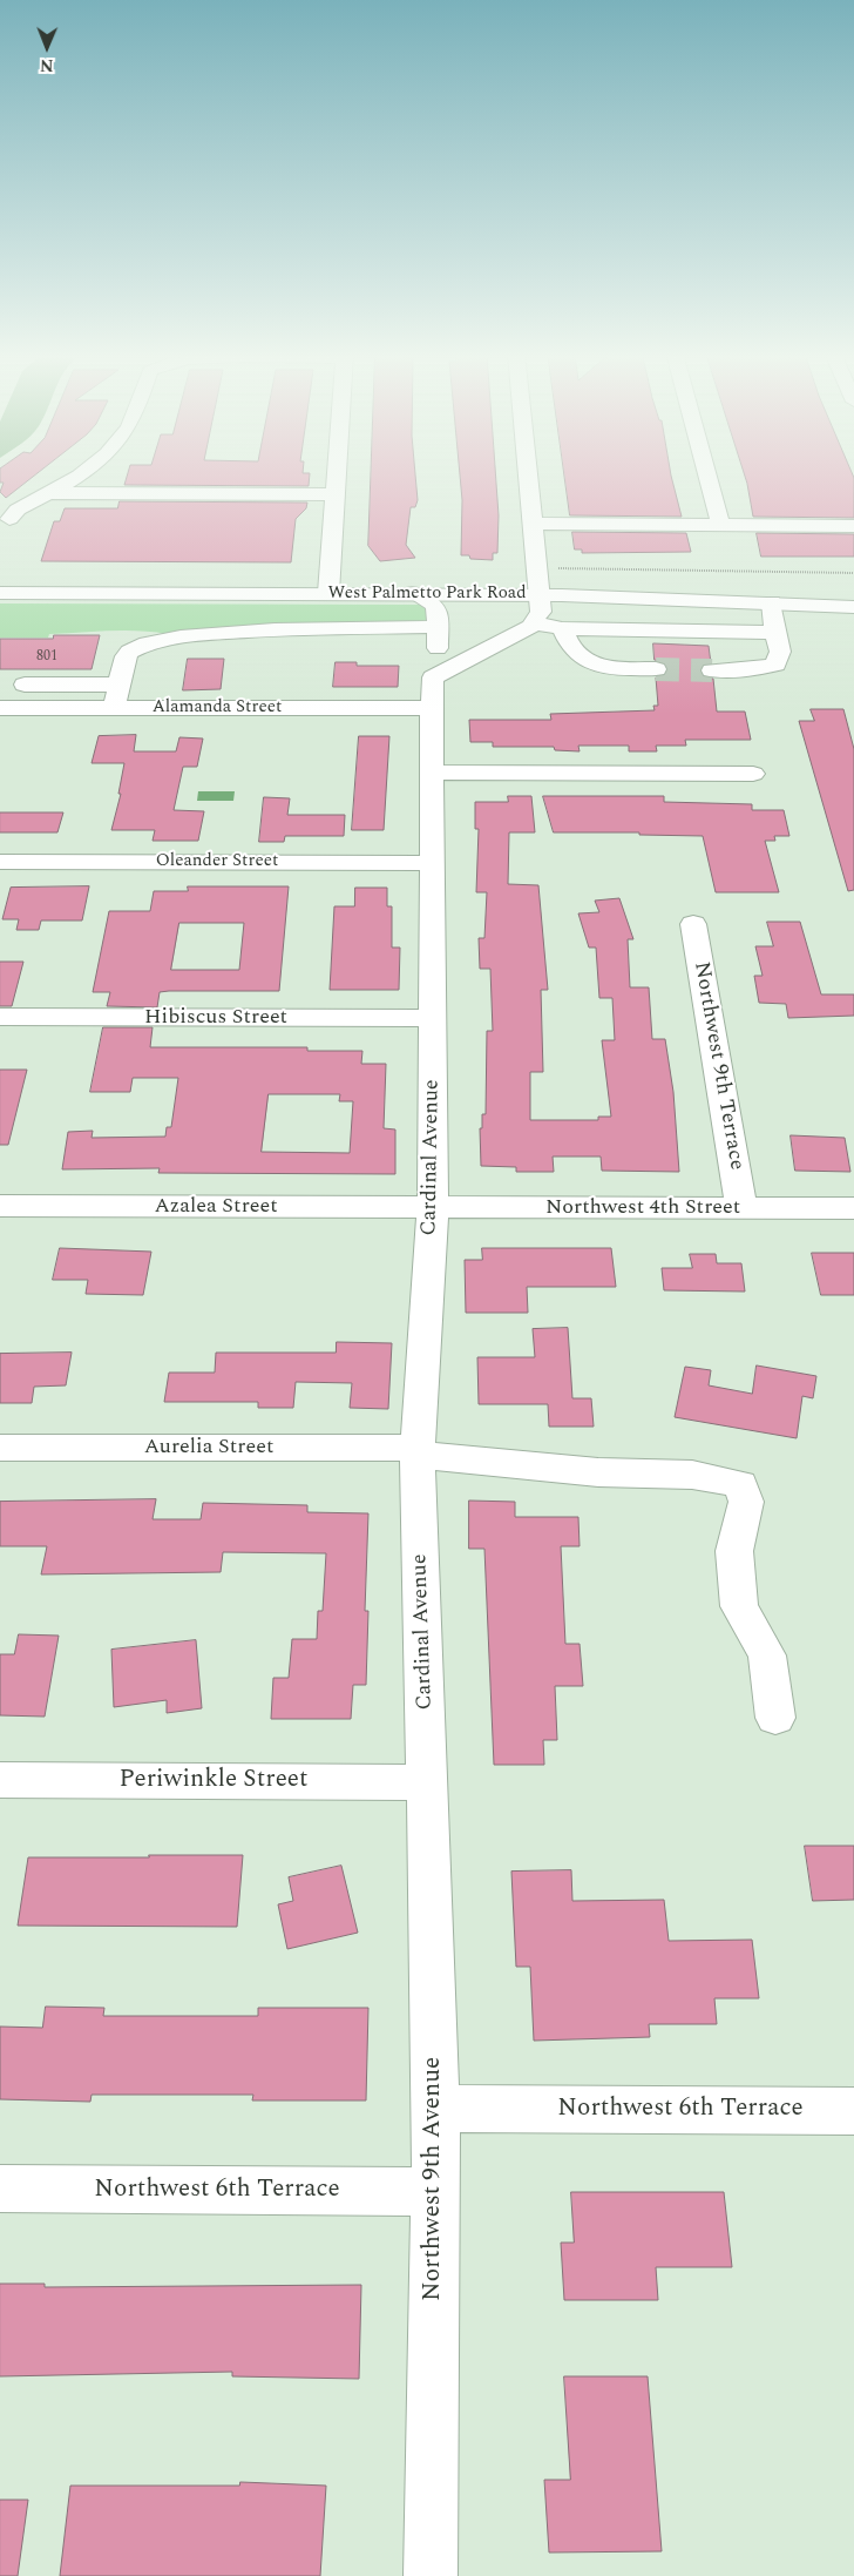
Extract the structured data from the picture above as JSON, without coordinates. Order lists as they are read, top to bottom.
{
  "streets": {
    "street": [
      "West Palmetto Park Road",
      "Alamanda Street",
      "Oleander Street",
      "Hibiscus Street",
      "Northwest 9th Terrace",
      "Cardinal Avenue",
      "Azalea Street",
      "Northwest 4th Street",
      "Aurelia Street",
      "Periwinkle Street",
      "Northwest 6th Terrace",
      "Northwest 9th Avenue"
    ]
  },
  "crossings": [
    ["Alamanda Street", "Cardinal Avenue"],
    ["Oleander Street", "Cardinal Avenue"],
    ["Hibiscus Street", "Cardinal Avenue"],
    ["Northwest 9th Terrace", "Northwest 4th Street"],
    ["Cardinal Avenue", "Azalea Street"],
    ["Cardinal Avenue", "Northwest 4th Street"],
    ["Cardinal Avenue", "Aurelia Street"],
    ["Cardinal Avenue", "Periwinkle Street"],
    ["Cardinal Avenue", "Northwest 9th Avenue"],
    ["Azalea Street", "Northwest 4th Street"],
    ["Periwinkle Street", "Northwest 9th Avenue"],
    ["Northwest 6th Terrace", "Northwest 9th Avenue"]
  ],
  "house_numbers": ["801"],
  "north": "bottom"
}
